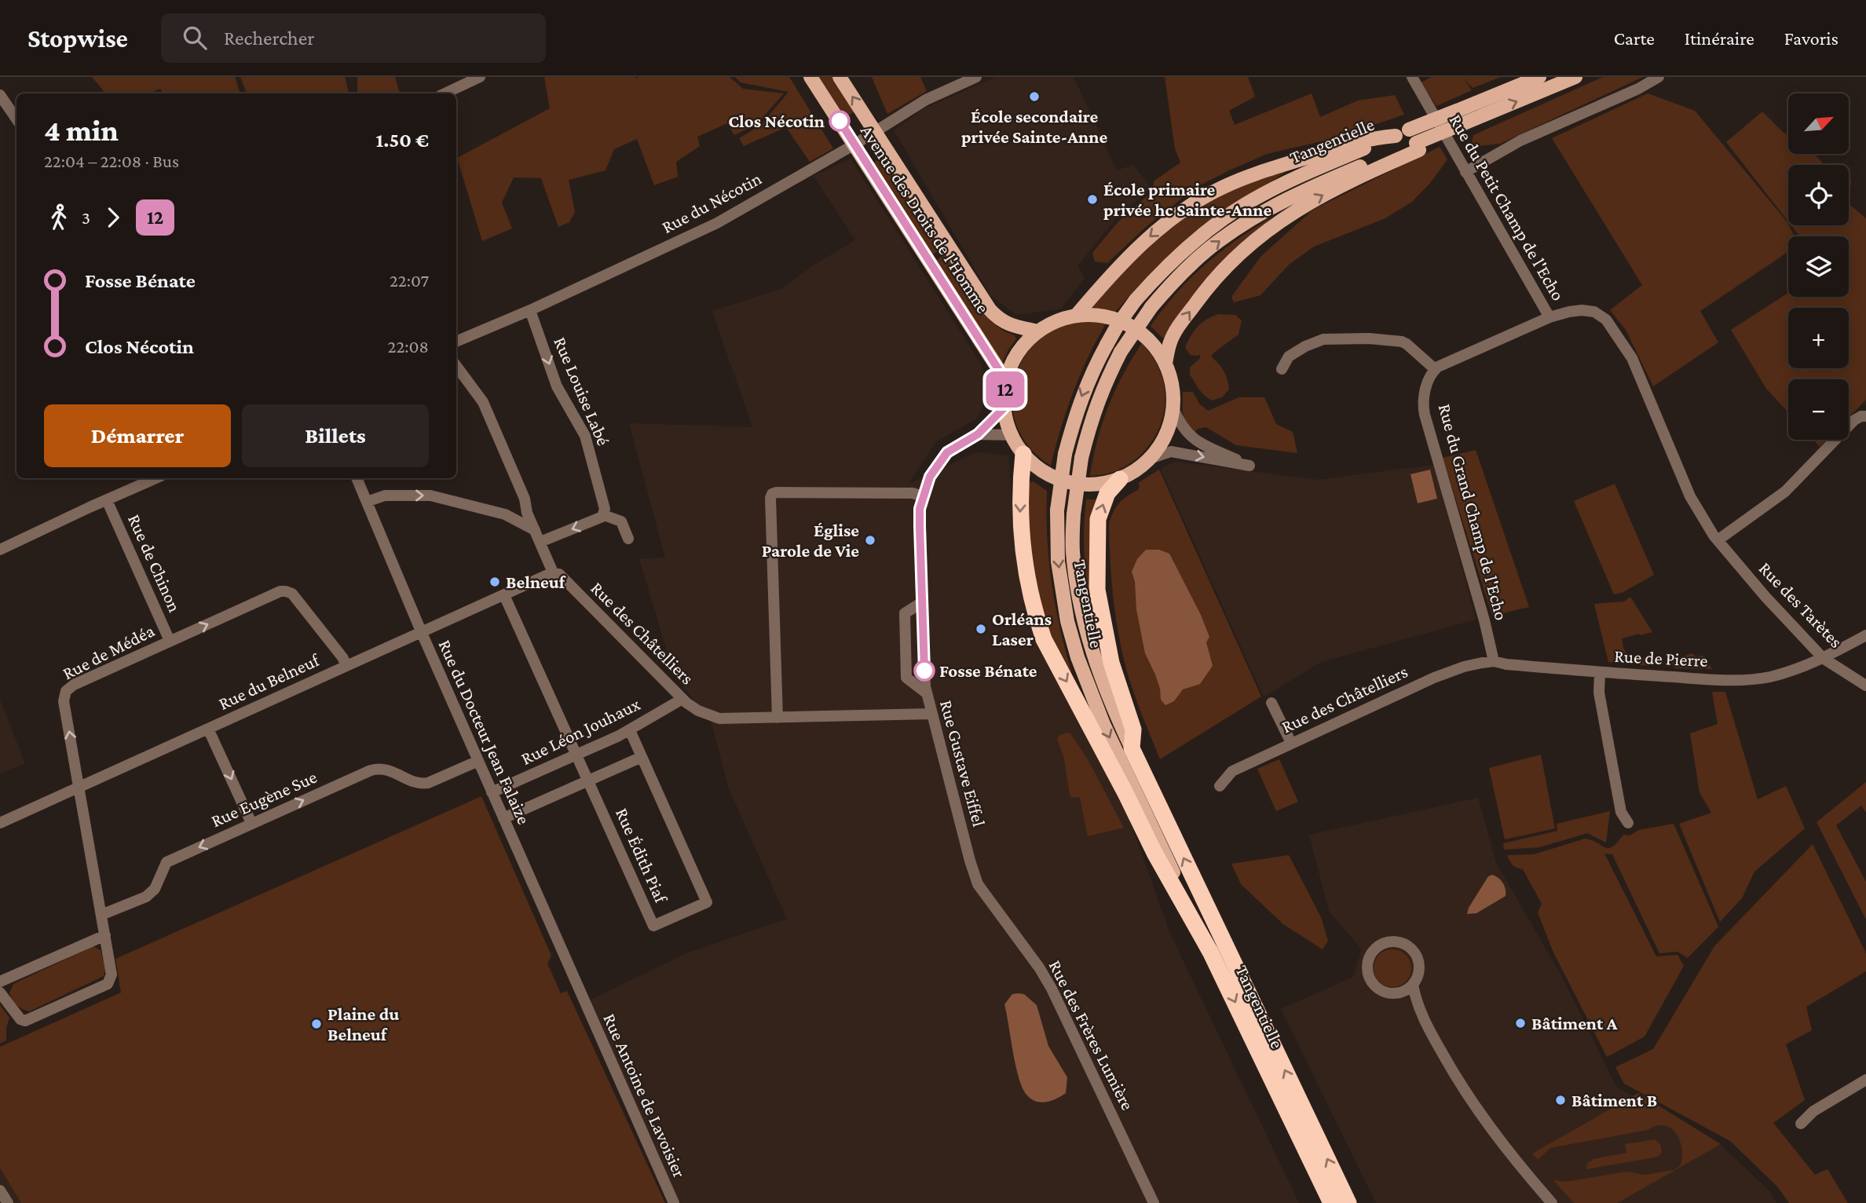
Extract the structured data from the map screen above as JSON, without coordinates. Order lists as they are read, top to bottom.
{
  "streets": {
    "highway": ["Tangentielle"],
    "main road": ["Avenue des Droits de l'Homme"],
    "street": [
      "Rue du Nécotin",
      "Rue du Petit Champ de l'Echo",
      "Rue Louise Labé",
      "Rue du Grand Champ de l'Echo",
      "Rue de Chinon",
      "Rue des Tarètes",
      "Rue des Châtelliers",
      "Rue de Médéa",
      "Rue de Pierre",
      "Rue du Belneuf",
      "Rue Léon Jouhaux",
      "Rue du Docteur Jean Falaize",
      "Rue Gustave Eiffel",
      "Rue Eugène Sue",
      "Rue Édith Piaf",
      "Rue des Frères Lumière",
      "Rue Antoine de Lavoisier"
    ]
  },
  "crossings": [
    ["Rue du Nécotin", "Avenue des Droits de l'Homme"],
    ["Rue du Nécotin", "Rue Louise Labé"],
    ["Rue du Petit Champ de l'Echo", "Rue des Tarètes"],
    ["Avenue des Droits de l'Homme", "Rue Gustave Eiffel"],
    ["Rue du Grand Champ de l'Echo", "Rue des Châtelliers"],
    ["Rue du Grand Champ de l'Echo", "Rue de Pierre"],
    ["Rue de Chinon", "Rue de Médéa"],
    ["Rue des Tarètes", "Rue de Pierre"],
    ["Rue des Châtelliers", "Rue de Pierre"],
    ["Rue des Châtelliers", "Rue du Belneuf"],
    ["Rue des Châtelliers", "Rue Léon Jouhaux"],
    ["Rue des Châtelliers", "Rue Gustave Eiffel"],
    ["Rue de Médéa", "Rue du Belneuf"],
    ["Rue de Médéa", "Rue Eugène Sue"],
    ["Rue du Belneuf", "Rue du Docteur Jean Falaize"],
    ["Rue du Belneuf", "Rue Édith Piaf"],
    ["Rue Léon Jouhaux", "Rue du Docteur Jean Falaize"],
    ["Rue Léon Jouhaux", "Rue Édith Piaf"],
    ["Rue du Docteur Jean Falaize", "Rue Eugène Sue"],
    ["Rue du Docteur Jean Falaize", "Rue Antoine de Lavoisier"],
    ["Rue Gustave Eiffel", "Rue des Frères Lumière"]
  ],
  "one_way": ["Rue Louise Labé"],
  "places": [
    "École secondaire privée Sainte-Anne",
    "Clos Nécotin",
    "École primaire privée hc Sainte-Anne",
    "Église Parole de Vie",
    "Belneuf",
    "Orléans Laser",
    "Fosse Bénate",
    "Bâtiment A",
    "Plaine du Belneuf",
    "Bâtiment B"
  ],
  "lines": ["bus line 12"],
  "north": "top right",
  "page": {
    "header": "Stopwise",
    "search": "Rechercher",
    "nav": ["Carte", "Itinéraire", "Favoris"],
    "on_map": "12",
    "map_buttons": ["+", "−"],
    "heading": ["4 min", "22:04 – 22:08 · Bus", "1.50 €"],
    "legs": ["3", "12"],
    "list": [
      {
        "name": "Fosse Bénate",
        "value": "22:07"
      },
      {
        "name": "Clos Nécotin",
        "value": "22:08"
      }
    ],
    "buttons": ["Démarrer", "Billets"]
  }
}
